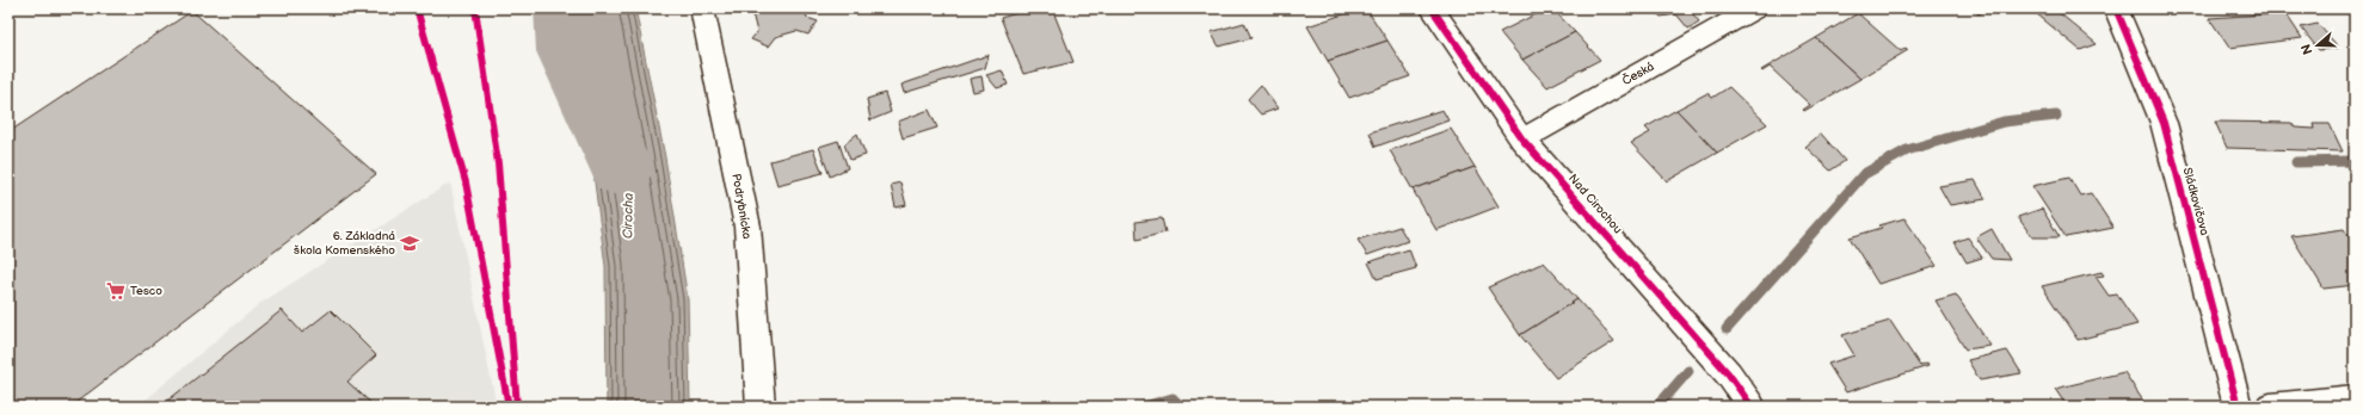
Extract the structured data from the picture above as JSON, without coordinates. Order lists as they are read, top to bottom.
{
  "streets": {
    "street": [
      "Česká",
      "Sládkovičova",
      "Nad Cirochou",
      "Podrybnícka"
    ]
  },
  "crossings": [
    ["Česká", "Nad Cirochou"]
  ],
  "water": ["Cirocha"],
  "places": {
    "school or university": ["6. Základná škola Komenského"],
    "supermarket": ["Tesco"]
  },
  "north": "left"
}
